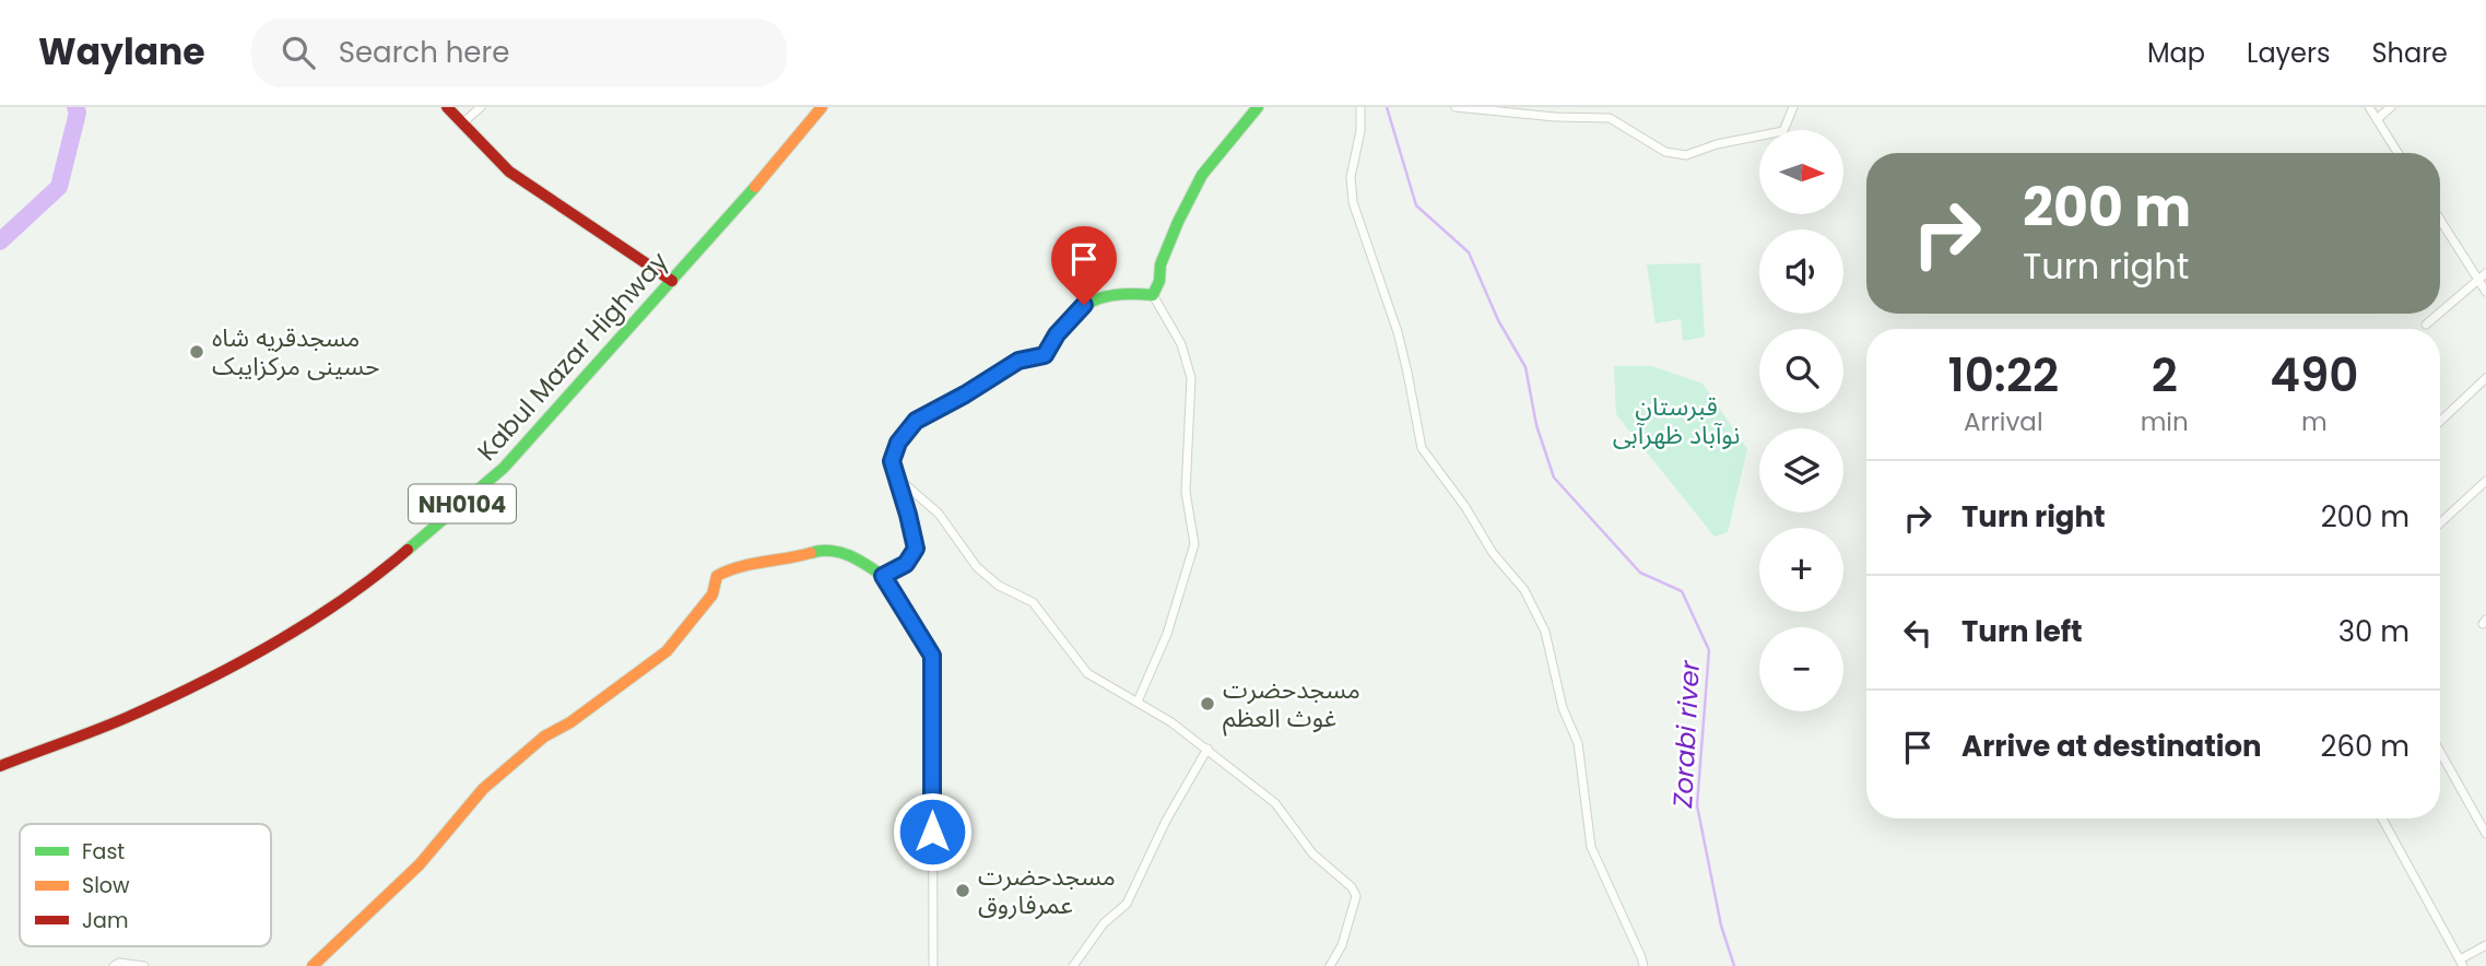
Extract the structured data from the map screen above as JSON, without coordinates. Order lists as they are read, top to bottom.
{
  "streets": {
    "main road": ["Kabul Mazar Highway", "NH0104"]
  },
  "water": ["Zorabi river"],
  "parks": ["قبرستان نوآباد ظهرآبی"],
  "places": ["مسجدقریه شاه حسینی مرکزایبک", "مسجدحضرت غوث العظم", "مسجدحضرت عمرفاروق"],
  "legend": ["Fast", "Slow", "Jam"],
  "north": "right",
  "page": {
    "header": "Waylane",
    "search": "Search here",
    "nav": ["Map", "Layers", "Share"],
    "map_buttons": ["+", "−"],
    "turn": ["200 m", "Turn right"],
    "eta": [
      "10:22",
      "Arrival",
      "2",
      "min",
      "490",
      "m"
    ],
    "list": [
      {
        "name": "Turn right",
        "value": "200 m"
      },
      {
        "name": "Turn left",
        "value": "30 m"
      },
      {
        "name": "Arrive at destination",
        "value": "260 m"
      }
    ]
  }
}
